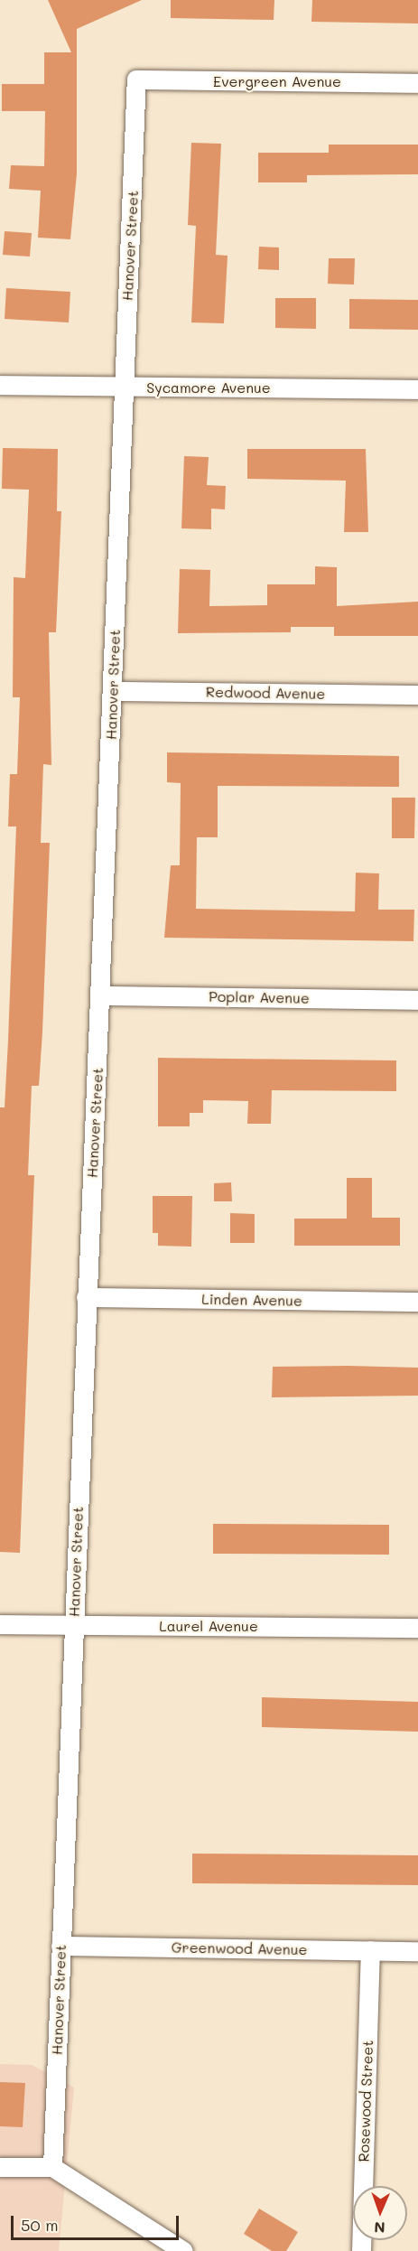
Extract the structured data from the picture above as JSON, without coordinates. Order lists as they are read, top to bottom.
{
  "streets": {
    "street": [
      "Evergreen Avenue",
      "Hanover Street",
      "Sycamore Avenue",
      "Redwood Avenue",
      "Poplar Avenue",
      "Linden Avenue",
      "Laurel Avenue",
      "Greenwood Avenue",
      "Rosewood Street"
    ]
  },
  "crossings": [
    ["Evergreen Avenue", "Hanover Street"],
    ["Hanover Street", "Sycamore Avenue"],
    ["Hanover Street", "Redwood Avenue"],
    ["Hanover Street", "Poplar Avenue"],
    ["Hanover Street", "Linden Avenue"],
    ["Hanover Street", "Laurel Avenue"],
    ["Hanover Street", "Greenwood Avenue"],
    ["Greenwood Avenue", "Rosewood Street"]
  ],
  "scale_bar": "50 m",
  "north": "bottom"
}
